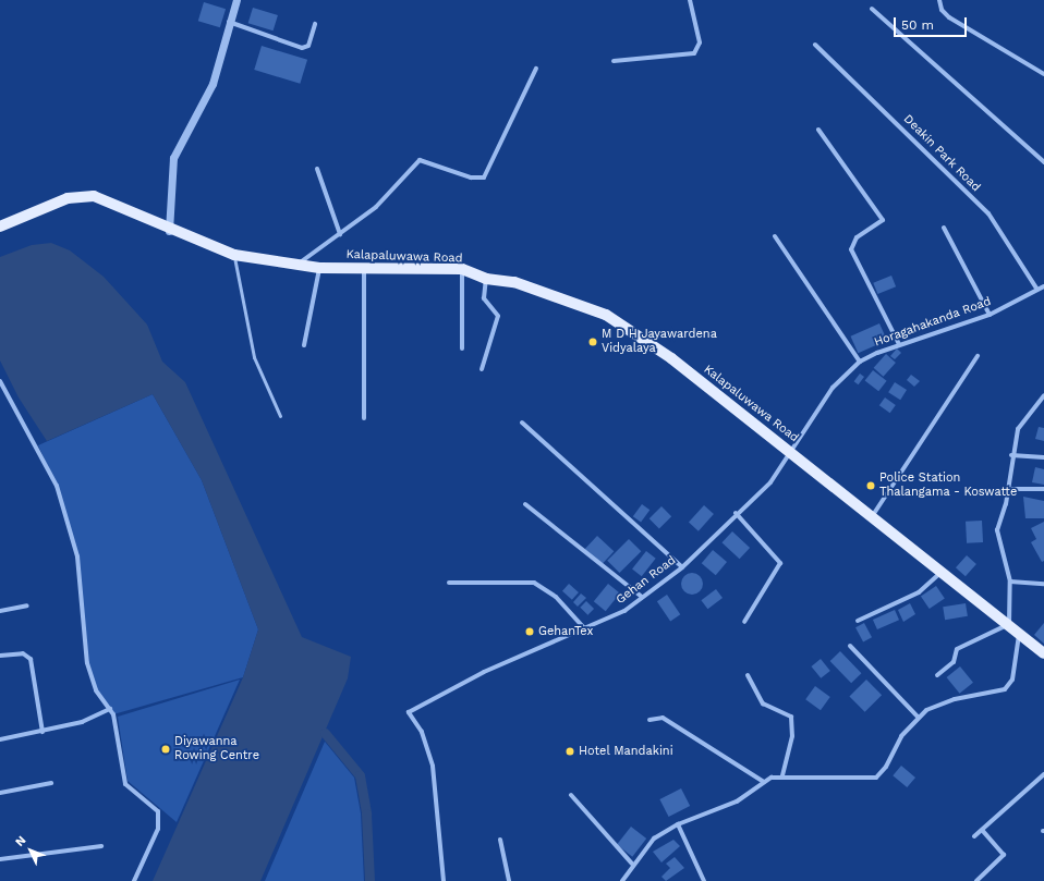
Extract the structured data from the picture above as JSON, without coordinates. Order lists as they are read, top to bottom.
{
  "streets": {
    "main road": ["Kalapaluwawa Road"],
    "street": ["Deakin Park Road", "Horagahakanda Road", "Gehan Road"]
  },
  "crossings": [
    ["Deakin Park Road", "Horagahakanda Road"],
    ["Kalapaluwawa Road", "Horagahakanda Road"],
    ["Kalapaluwawa Road", "Gehan Road"],
    ["Horagahakanda Road", "Gehan Road"]
  ],
  "places": [
    "M D H Jayawardena Vidyalaya",
    "Police Station Thalangama - Koswatte",
    "GehanTex",
    "Diyawanna Rowing Centre",
    "Hotel Mandakini"
  ],
  "scale_bar": "50 m",
  "north": "top left"
}
